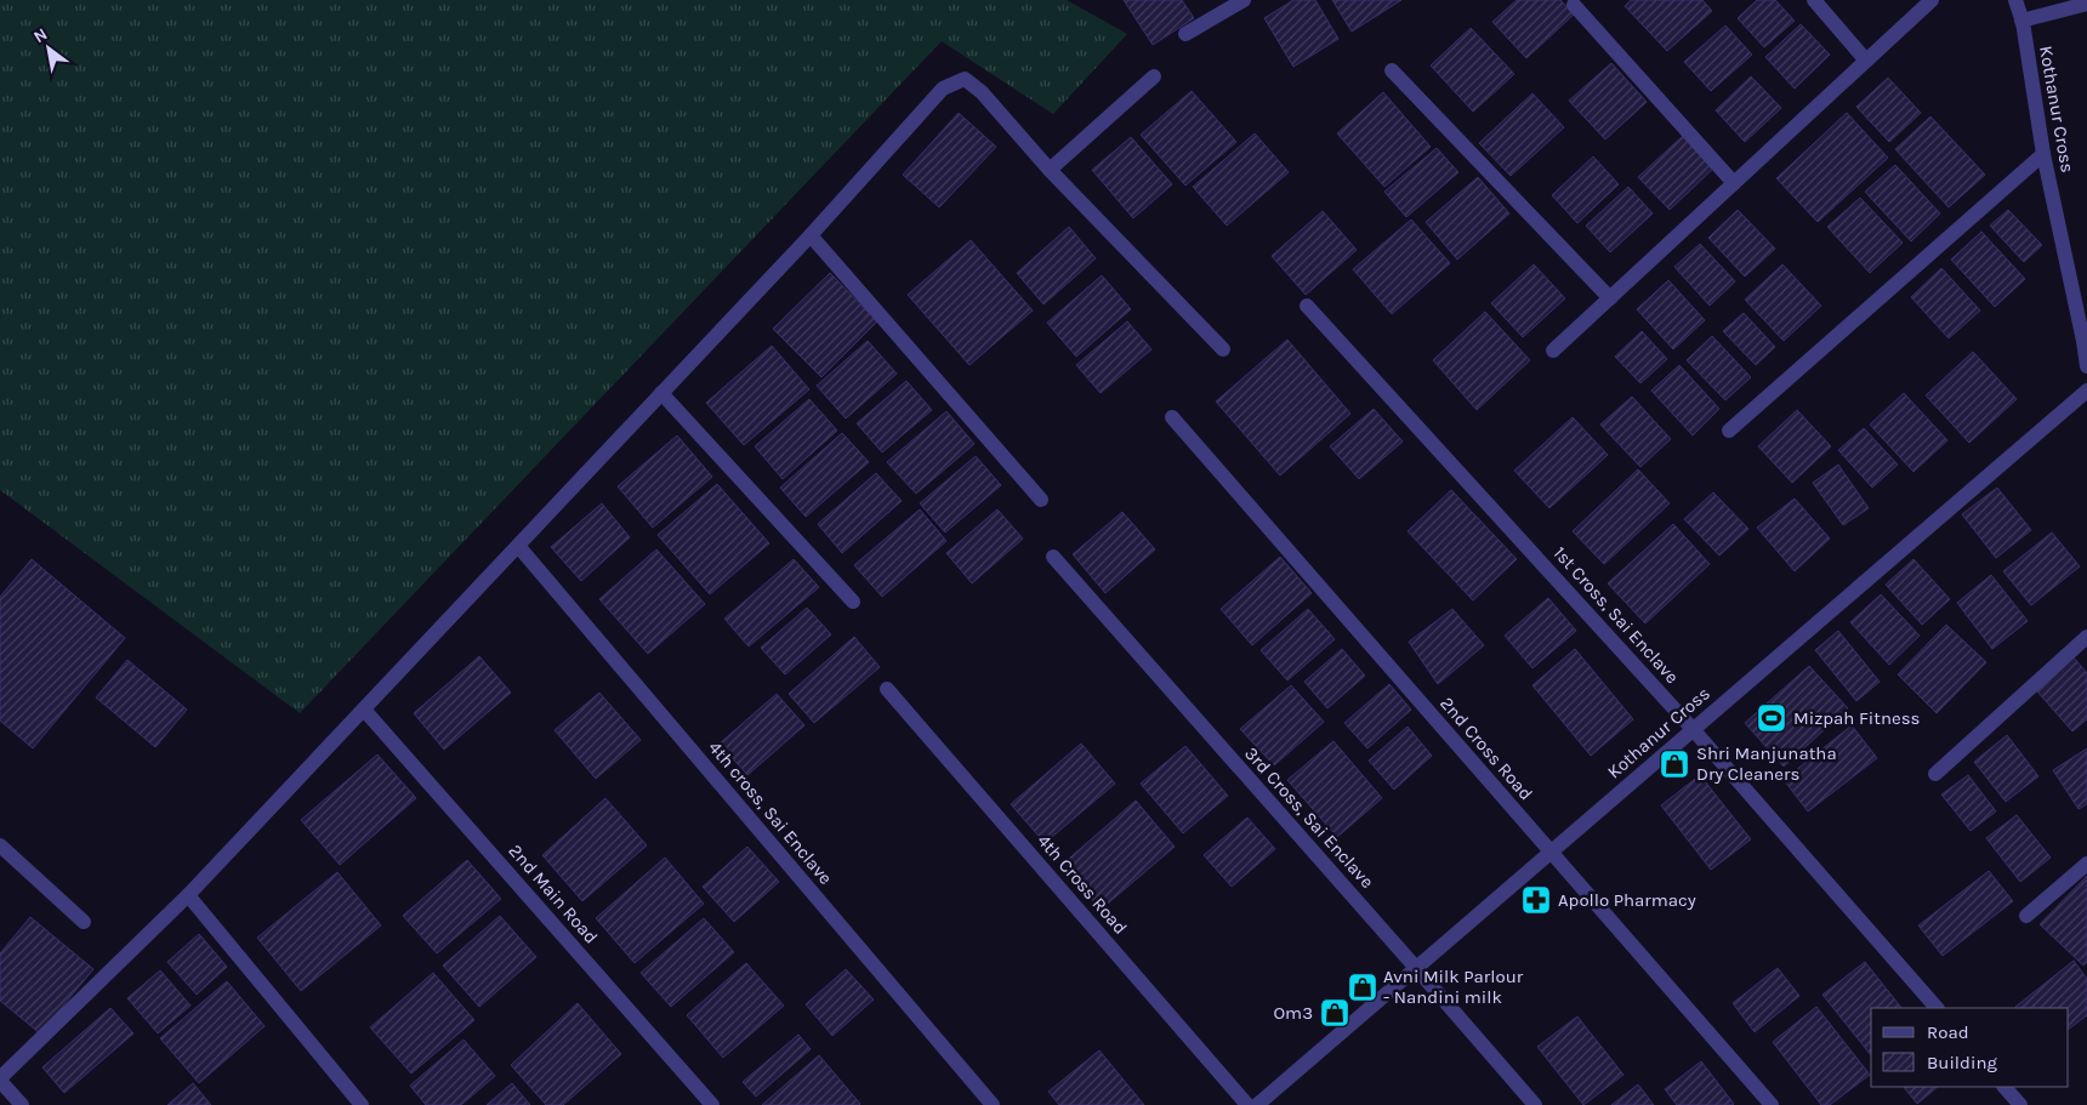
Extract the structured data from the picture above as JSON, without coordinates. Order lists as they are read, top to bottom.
{
  "streets": {
    "street": [
      "Kothanur Cross",
      "1st Cross, Sai Enclave",
      "2nd Cross Road",
      "4th cross, Sai Enclave",
      "3rd Cross, Sai Enclave",
      "4th Cross Road",
      "2nd Main Road"
    ]
  },
  "crossings": [
    ["Kothanur Cross", "1st Cross, Sai Enclave"],
    ["Kothanur Cross", "2nd Cross Road"],
    ["Kothanur Cross", "3rd Cross, Sai Enclave"]
  ],
  "places": {
    "sports": ["Mizpah Fitness"],
    "shop": ["Shri Manjunatha Dry Cleaners", "Avni Milk Parlour - Nandini milk", "Om3"],
    "pharmacy": ["Apollo Pharmacy"]
  },
  "legend": ["Road", "Building"],
  "north": "top left"
}
